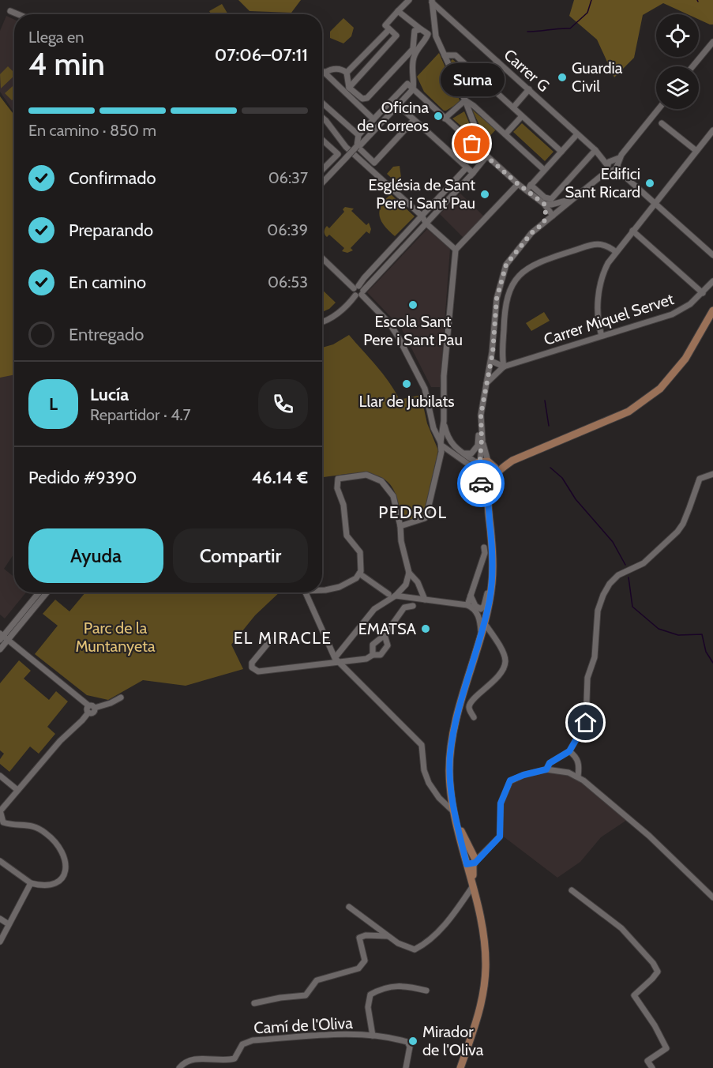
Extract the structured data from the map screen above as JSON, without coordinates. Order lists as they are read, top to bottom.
{
  "streets": {
    "street": ["Carrer G", "Carrer Miquel Servet", "Camí de l'Oliva"]
  },
  "districts": ["PEDROL", "EL MIRACLE"],
  "parks": ["Parc de la Muntanyeta"],
  "places": [
    "Guardia Civil",
    "Oficina de Correos",
    "Suma",
    "Edifici Sant Ricard",
    "Església de Sant Pere i Sant Pau",
    "Escola Sant Pere i Sant Pau",
    "Llar de Jubilats",
    "EMATSA",
    "Mirador de l'Oliva"
  ],
  "page": {
    "heading": ["4 min", "Llega en", "07:06–07:11"],
    "panel": [
      "Lucía",
      "Repartidor · 4.7",
      "Pedido #9390",
      "46.14 €"
    ],
    "bubble": "Suma",
    "bar": "En camino · 850 m",
    "list": [
      ["Confirmado", "06:37"],
      ["Preparando", "06:39"],
      ["En camino", "06:53"],
      "Entregado"
    ],
    "round": "L",
    "buttons": ["Ayuda", "Compartir"]
  }
}
